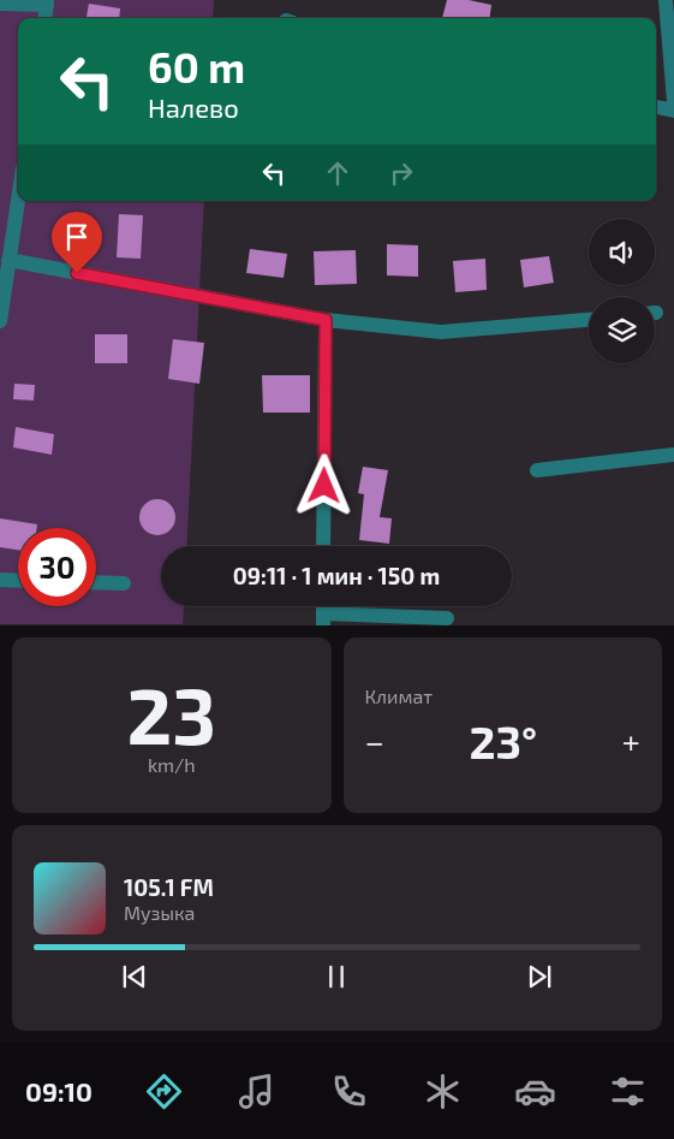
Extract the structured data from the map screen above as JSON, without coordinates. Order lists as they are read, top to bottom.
{
  "page": {
    "turn": ["60 m", "Налево"],
    "limit": "30",
    "trip": "09:11 · 1 мин · 150 m",
    "tile": [
      ["23", "km/h"],
      "Климат"
    ],
    "heat": ["−", "23°", "+"],
    "song": ["105.1 FM", "Музыка"],
    "tabs": "09:10"
  }
}
